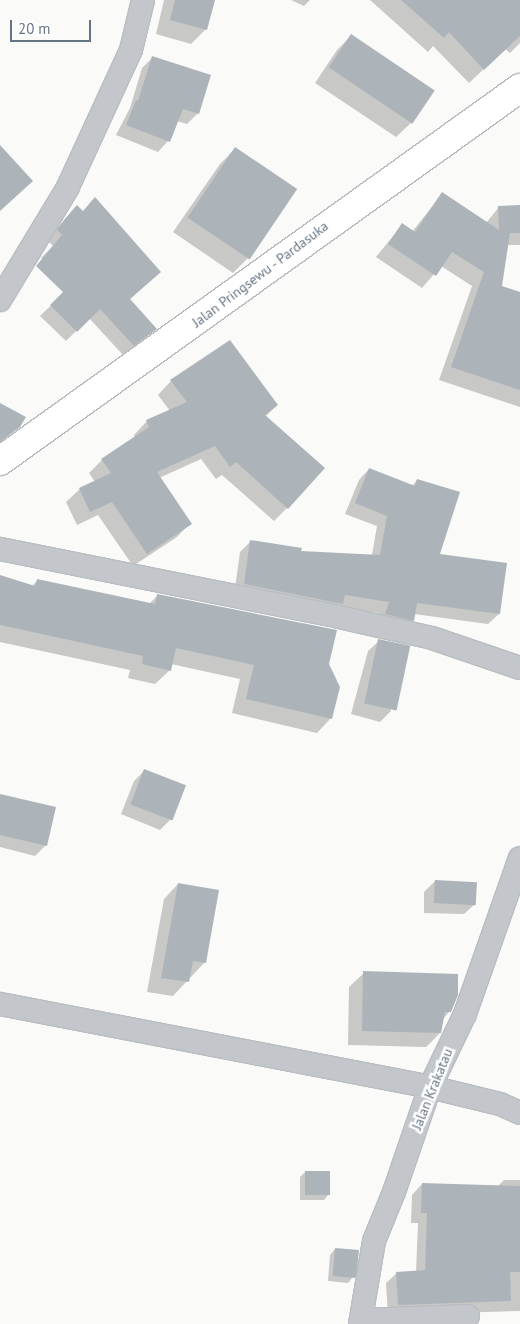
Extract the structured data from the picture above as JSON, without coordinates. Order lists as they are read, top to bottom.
{
  "streets": {
    "main road": ["Jalan Pringsewu - Pardasuka"],
    "street": ["Jalan Krakatau"]
  },
  "scale_bar": "20 m"
}
